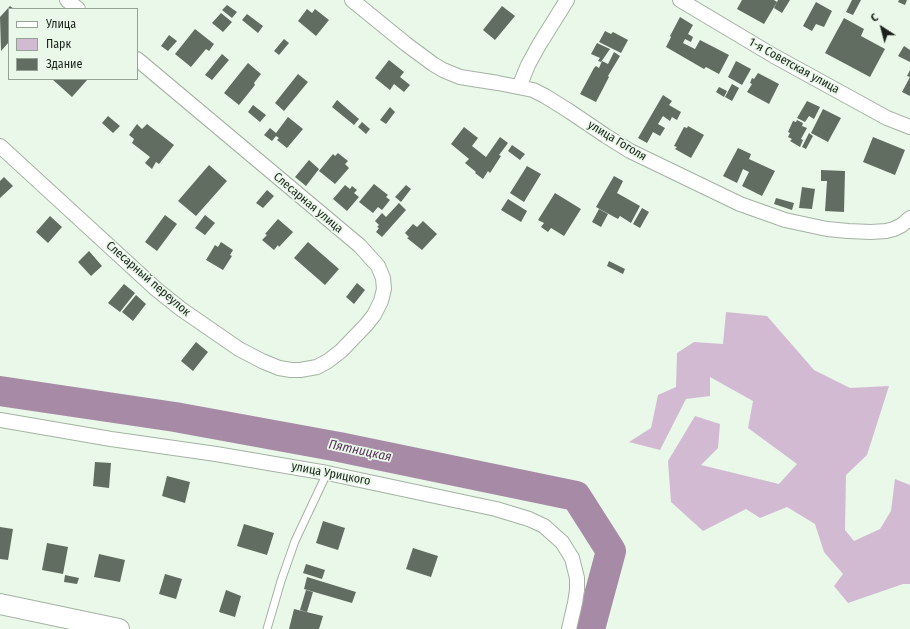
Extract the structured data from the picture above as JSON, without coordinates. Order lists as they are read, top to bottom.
{
  "streets": {
    "street": [
      "1-я Советская улица",
      "улица Гоголя",
      "Слесарная улица",
      "Слесарный переулок",
      "улица Урицкого"
    ]
  },
  "crossings": [
    ["Слесарная улица", "Слесарный переулок"]
  ],
  "water": ["Пятницкая"],
  "legend": ["Улица", "Парк", "Здание"],
  "north": "top left"
}
